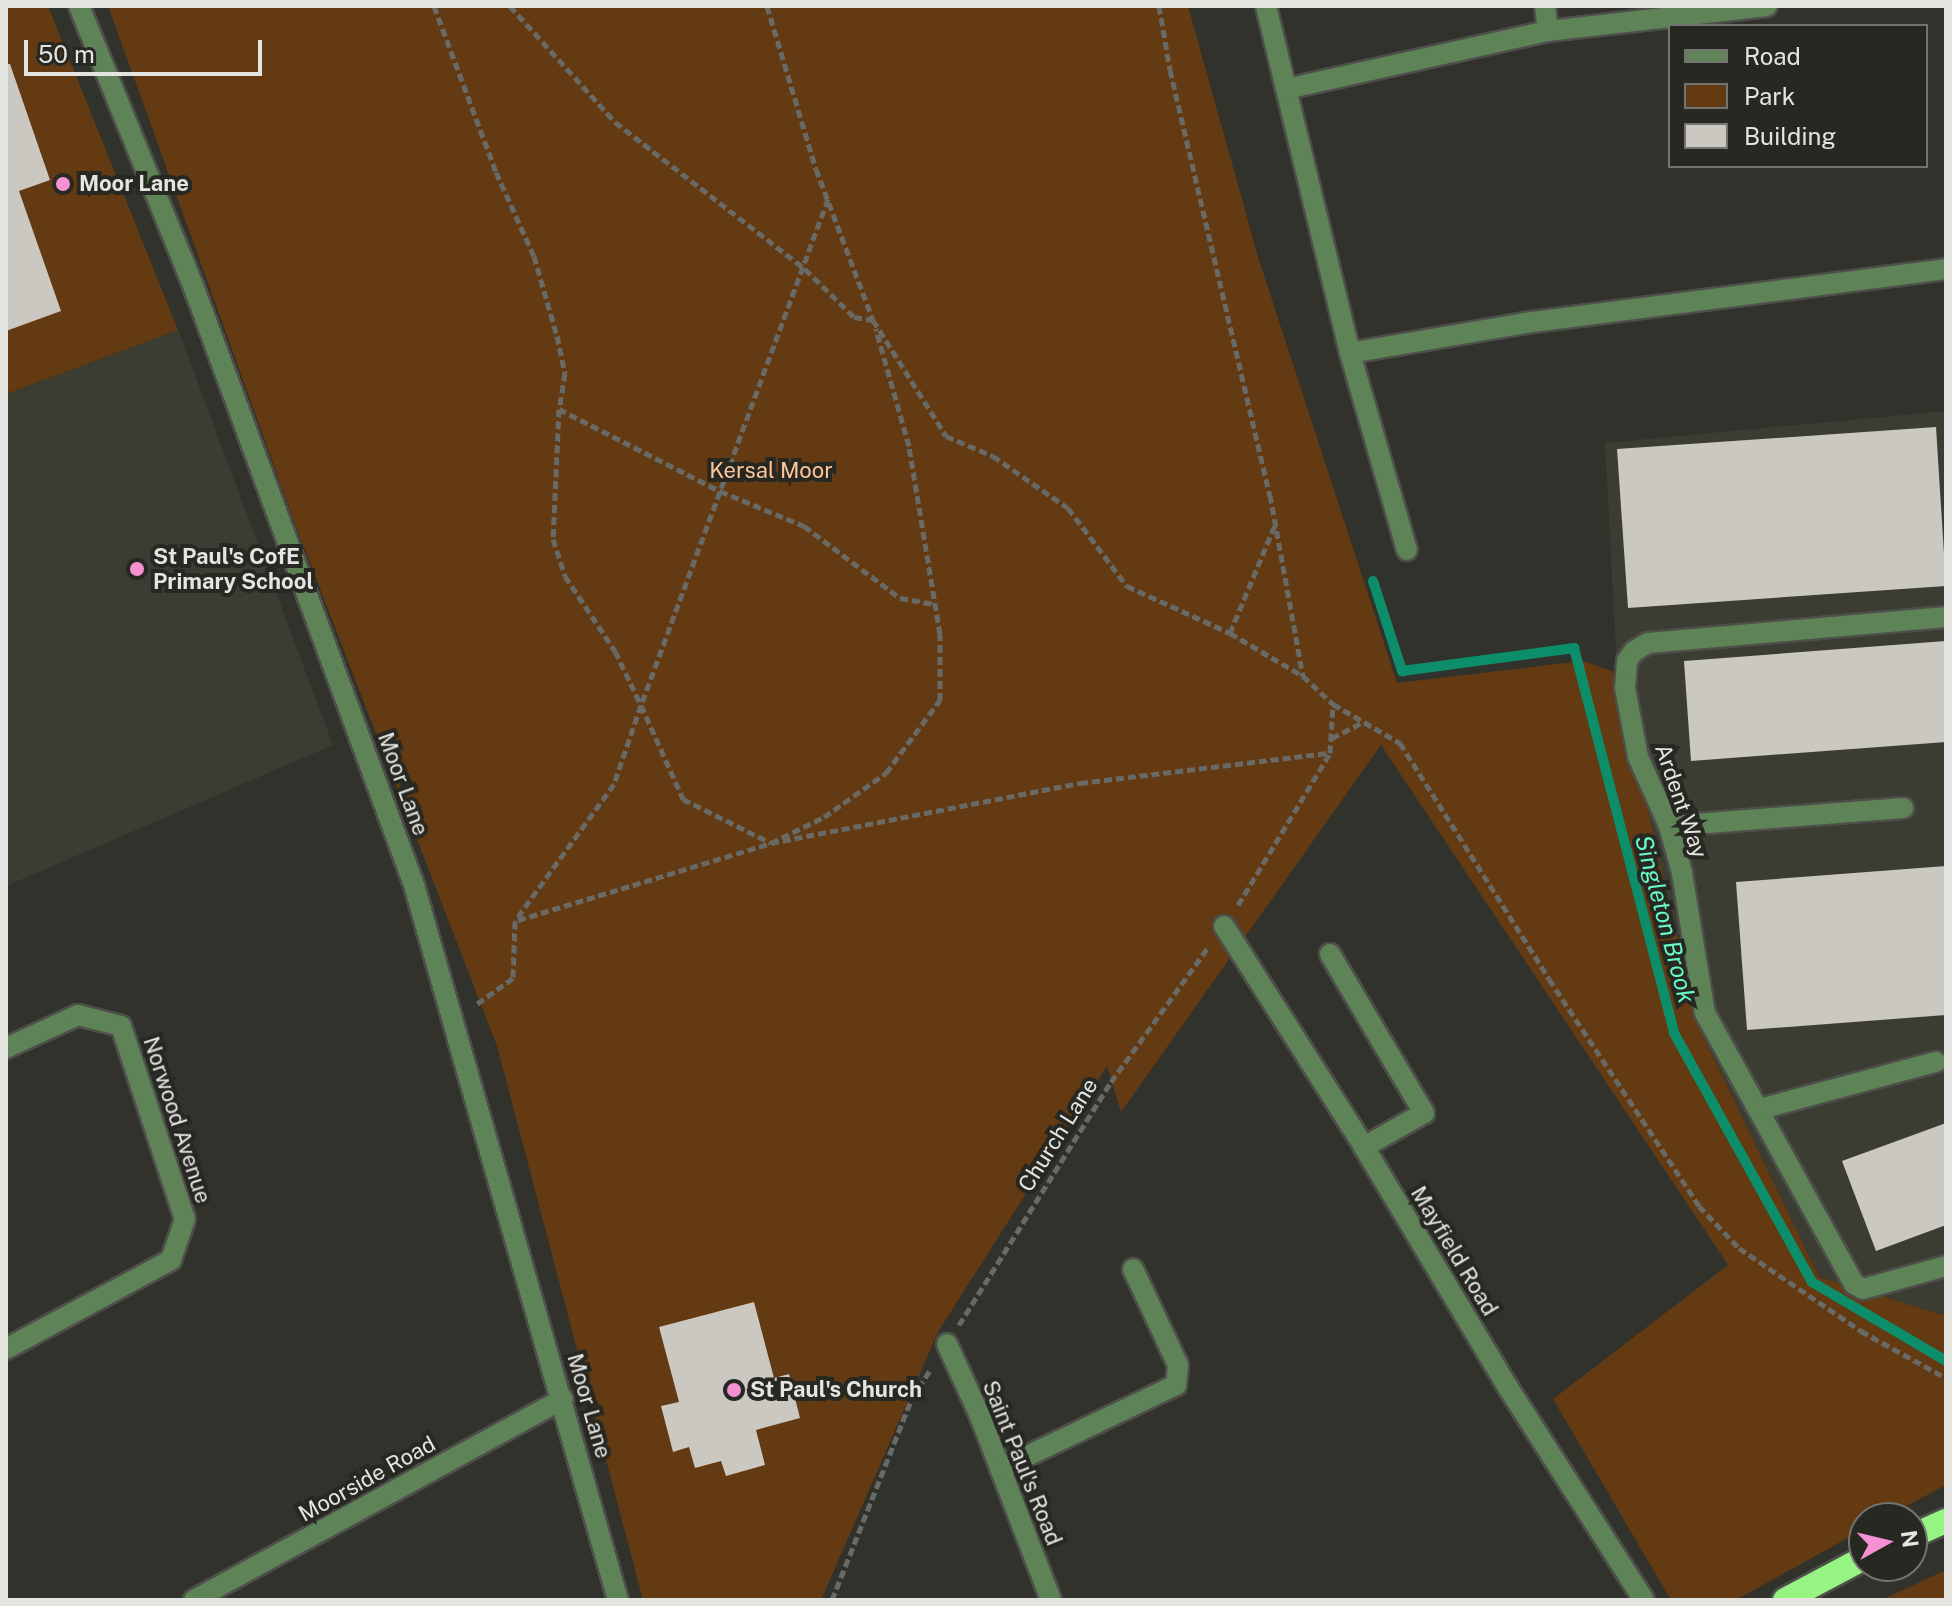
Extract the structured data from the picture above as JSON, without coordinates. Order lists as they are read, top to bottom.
{
  "streets": {
    "street": [
      "Moor Lane",
      "Ardent Way",
      "Norwood Avenue",
      "Mayfield Road",
      "Saint Paul's Road",
      "Moorside Road"
    ],
    "path": ["Church Lane"]
  },
  "crossings": [
    ["Moor Lane", "Moorside Road"],
    ["Church Lane", "Mayfield Road"],
    ["Church Lane", "Saint Paul's Road"]
  ],
  "water": ["Singleton Brook"],
  "parks": ["Kersal Moor"],
  "places": ["Moor Lane", "St Paul's CofE Primary School", "St Paul's Church"],
  "legend": ["Road", "Park", "Building"],
  "scale_bar": "50 m",
  "north": "right"
}
